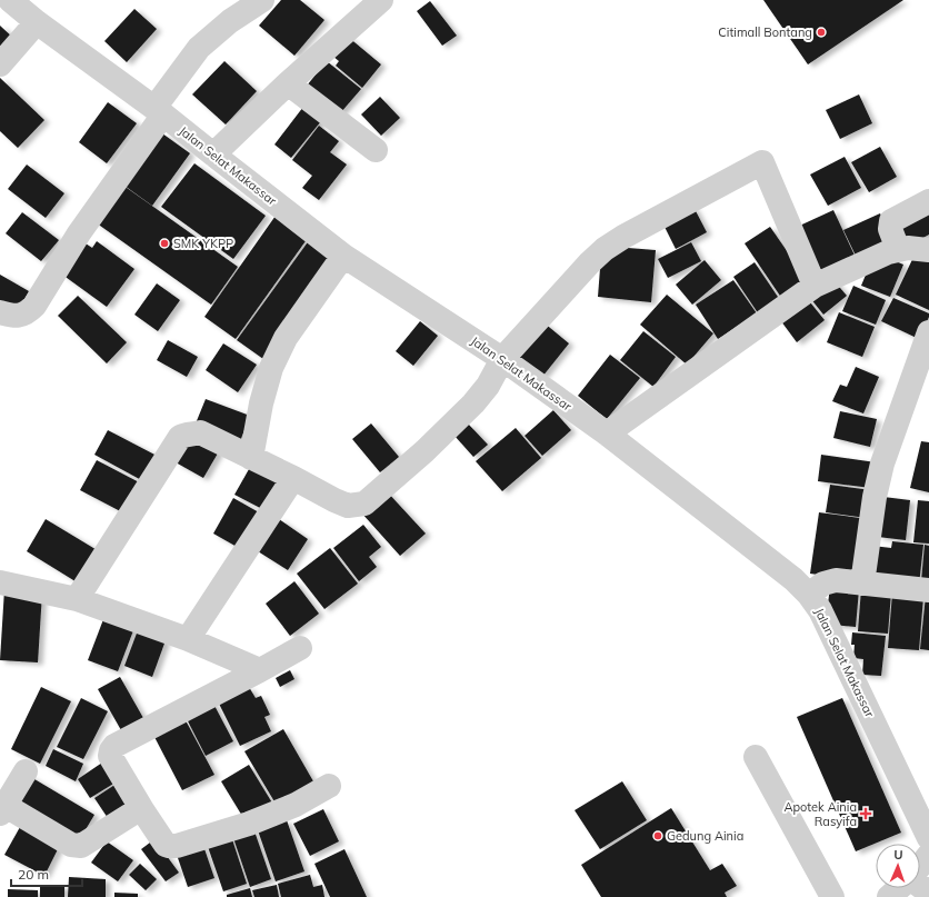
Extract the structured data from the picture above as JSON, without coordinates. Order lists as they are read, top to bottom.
{
  "streets": {
    "street": ["Jalan Selat Makassar"]
  },
  "places": {
    "other": ["Citimall Bontang", "SMK YKPP", "Gedung Ainia"],
    "health": ["Apotek Ainia Rasyifa"]
  },
  "scale_bar": "20 m",
  "north": "top"
}
